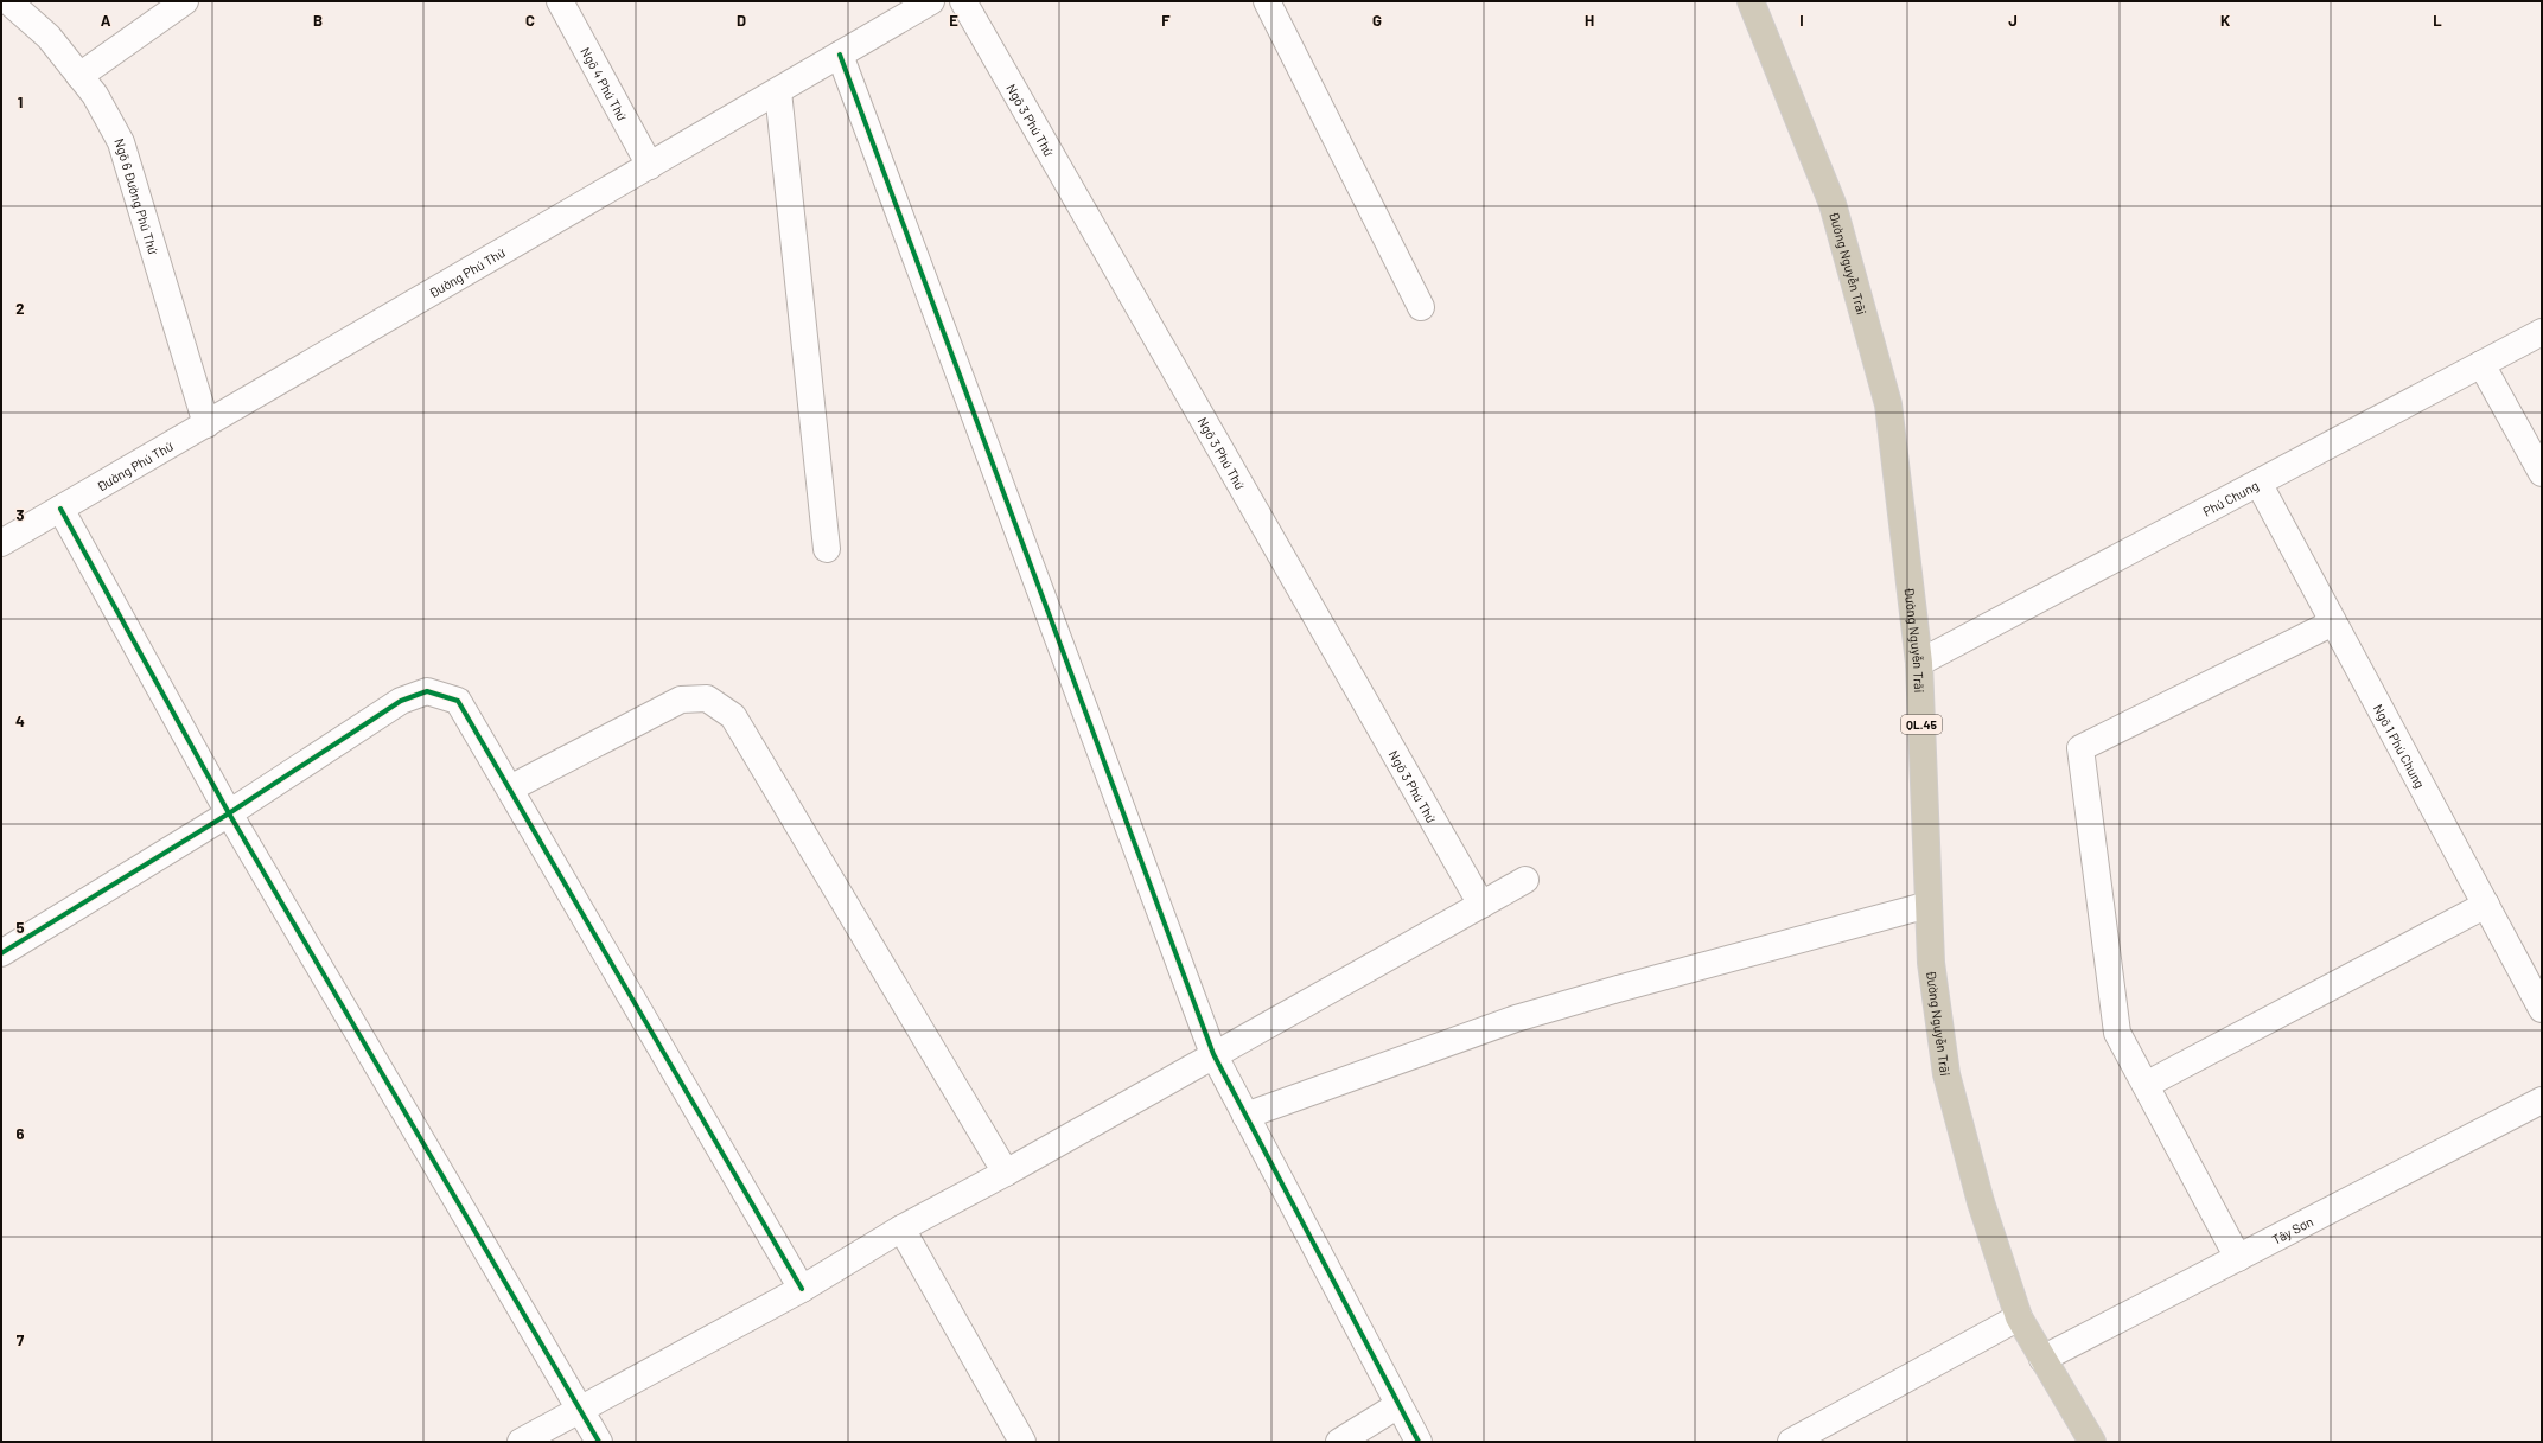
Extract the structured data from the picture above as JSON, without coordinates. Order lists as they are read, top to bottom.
{
  "streets": {
    "highway": ["Đường Nguyễn Trãi", "QL.45"],
    "street": [
      "Ngõ 4 Phú Thứ",
      "Ngõ 3 Phú Thứ",
      "Ngõ 6 Đường Phú Thứ",
      "Đường Phú Thứ",
      "Phú Chung",
      "Ngõ 1 Phú Chung",
      "Tây Sơn"
    ]
  },
  "crossings": [
    ["Ngõ 4 Phú Thứ", "Đường Phú Thứ"],
    ["Ngõ 6 Đường Phú Thứ", "Đường Phú Thứ"],
    ["Đường Nguyễn Trãi", "Phú Chung"],
    ["Đường Nguyễn Trãi", "Tây Sơn"],
    ["Phú Chung", "Ngõ 1 Phú Chung"]
  ],
  "grid": {
    "columns": [
      "A",
      "B",
      "C",
      "D",
      "E",
      "F",
      "G",
      "H",
      "I",
      "J",
      "K",
      "L"
    ],
    "rows": [
      "1",
      "2",
      "3",
      "4",
      "5",
      "6",
      "7"
    ]
  }
}
